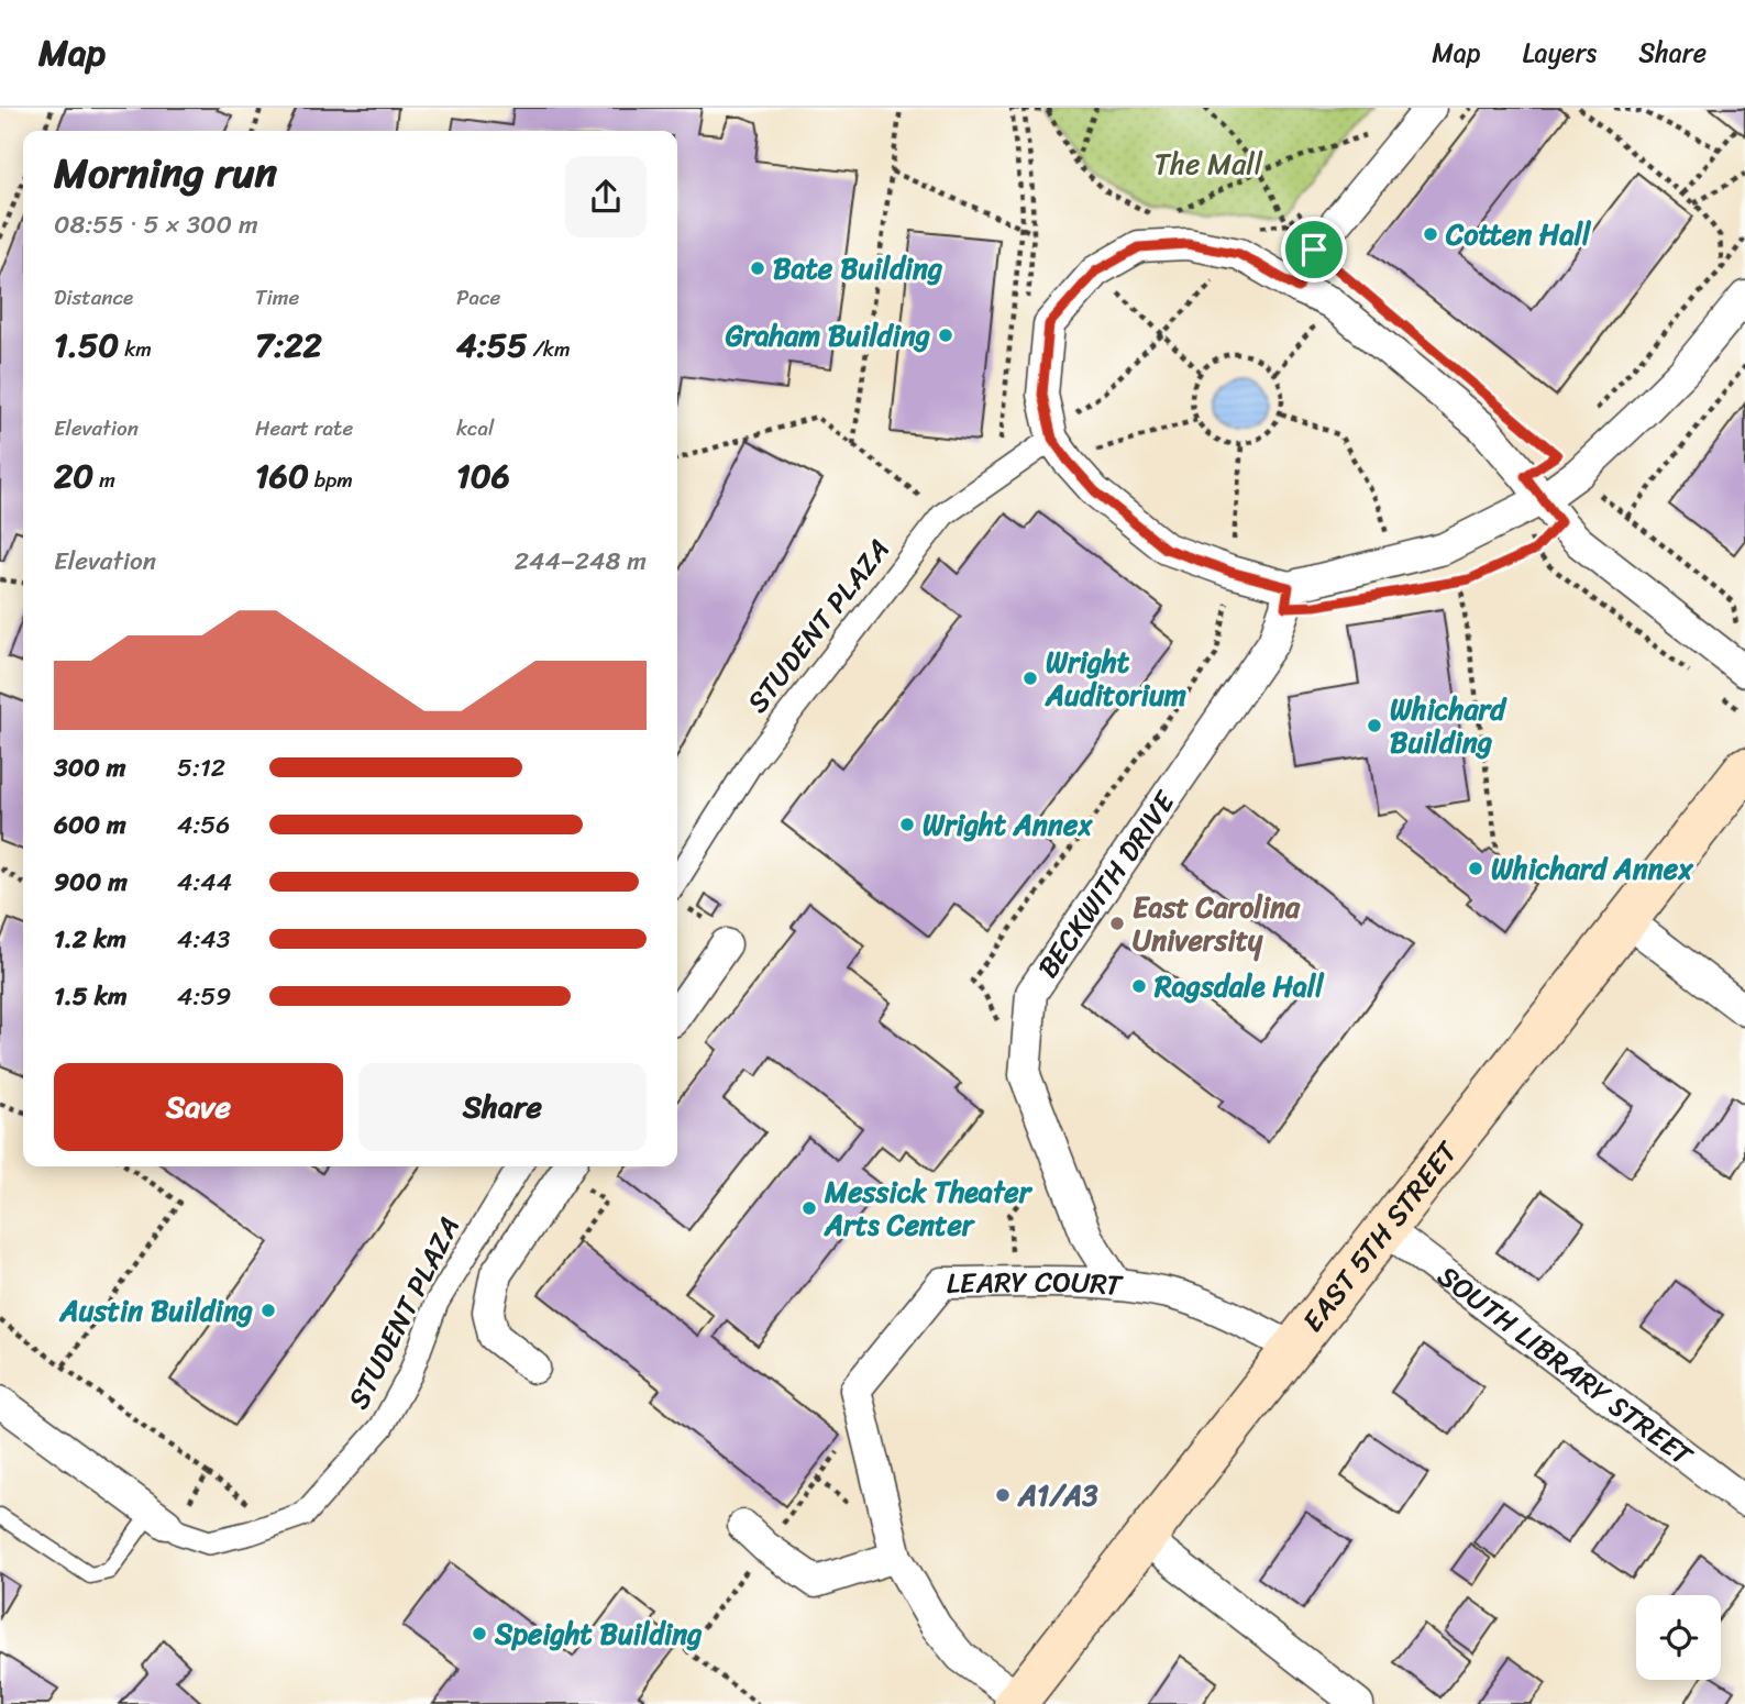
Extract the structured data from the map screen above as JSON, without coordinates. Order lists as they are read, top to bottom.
{
  "streets": {
    "main road": ["EAST 5TH STREET"],
    "street": [
      "STUDENT PLAZA",
      "BECKWITH DRIVE",
      "LEARY COURT",
      "SOUTH LIBRARY STREET"
    ]
  },
  "crossings": [
    ["BECKWITH DRIVE", "LEARY COURT"],
    ["EAST 5TH STREET", "LEARY COURT"],
    ["EAST 5TH STREET", "SOUTH LIBRARY STREET"]
  ],
  "parks": ["The Mall"],
  "places": [
    "Cotten Hall",
    "Bate Building",
    "Graham Building",
    "Wright Auditorium",
    "Whichard Building",
    "Wright Annex",
    "Whichard Annex",
    "East Carolina University",
    "Ragsdale Hall",
    "Messick Theater Arts Center",
    "Austin Building",
    "A1/A3",
    "Speight Building"
  ],
  "page": {
    "header": "Map",
    "nav": ["Map", "Layers", "Share"],
    "heading": ["Morning run", "08:55 · 5 × 300 m"],
    "stats": [
      ["Distance", "1.50 km"],
      ["Time", "7:22"],
      ["Pace", "4:55 /km"],
      ["Elevation", "20 m"],
      ["Heart rate", "160 bpm"],
      ["kcal", "106"]
    ],
    "chart": ["Elevation", "244–248 m"],
    "list": [
      {
        "name": "300 m",
        "note": "5:12"
      },
      {
        "name": "600 m",
        "note": "4:56"
      },
      {
        "name": "900 m",
        "note": "4:44"
      },
      {
        "name": "1.2 km",
        "note": "4:43"
      },
      {
        "name": "1.5 km",
        "note": "4:59"
      }
    ],
    "buttons": ["Save", "Share"]
  }
}
